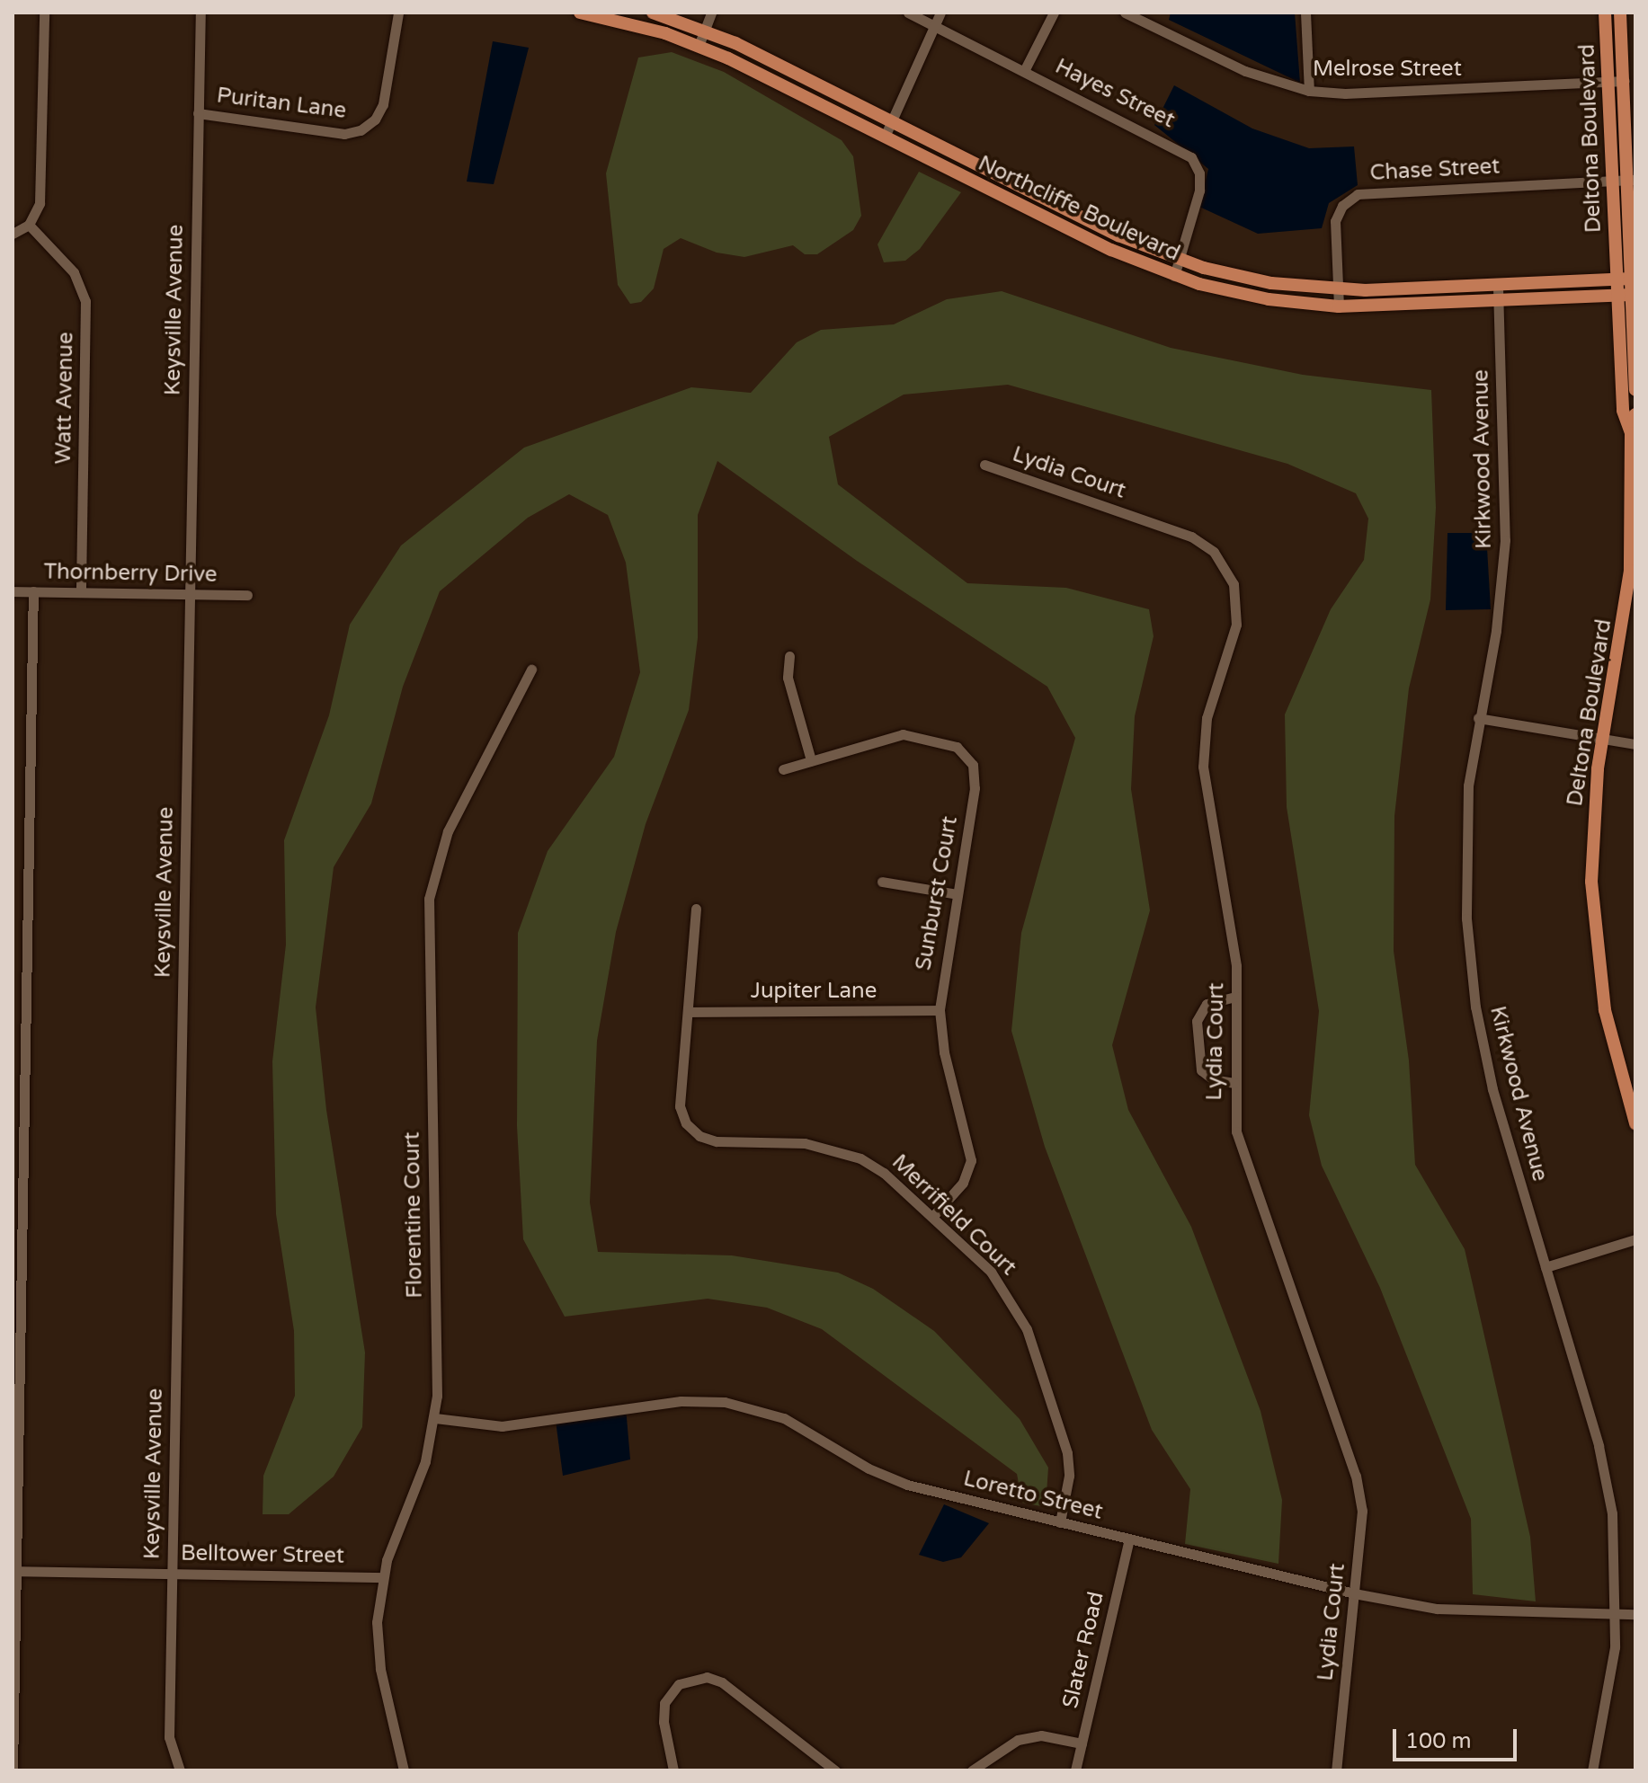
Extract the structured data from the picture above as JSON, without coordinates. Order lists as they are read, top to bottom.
{
  "streets": {
    "main road": ["Deltona Boulevard", "Northcliffe Boulevard"],
    "street": [
      "Melrose Street",
      "Hayes Street",
      "Puritan Lane",
      "Chase Street",
      "Keysville Avenue",
      "Watt Avenue",
      "Kirkwood Avenue",
      "Lydia Court",
      "Thornberry Drive",
      "Sunburst Court",
      "Jupiter Lane",
      "Florentine Court",
      "Merrifield Court",
      "Loretto Street",
      "Belltower Street",
      "Slater Road"
    ]
  },
  "crossings": [
    ["Melrose Street", "Deltona Boulevard"],
    ["Hayes Street", "Northcliffe Boulevard"],
    ["Puritan Lane", "Keysville Avenue"],
    ["Deltona Boulevard", "Chase Street"],
    ["Deltona Boulevard", "Northcliffe Boulevard"],
    ["Chase Street", "Northcliffe Boulevard"],
    ["Northcliffe Boulevard", "Kirkwood Avenue"],
    ["Keysville Avenue", "Thornberry Drive"],
    ["Keysville Avenue", "Belltower Street"],
    ["Watt Avenue", "Thornberry Drive"],
    ["Kirkwood Avenue", "Loretto Street"],
    ["Lydia Court", "Loretto Street"],
    ["Sunburst Court", "Jupiter Lane"],
    ["Sunburst Court", "Merrifield Court"],
    ["Jupiter Lane", "Merrifield Court"],
    ["Florentine Court", "Loretto Street"],
    ["Florentine Court", "Belltower Street"],
    ["Merrifield Court", "Loretto Street"],
    ["Loretto Street", "Slater Road"]
  ],
  "scale_bar": "100 m"
}
